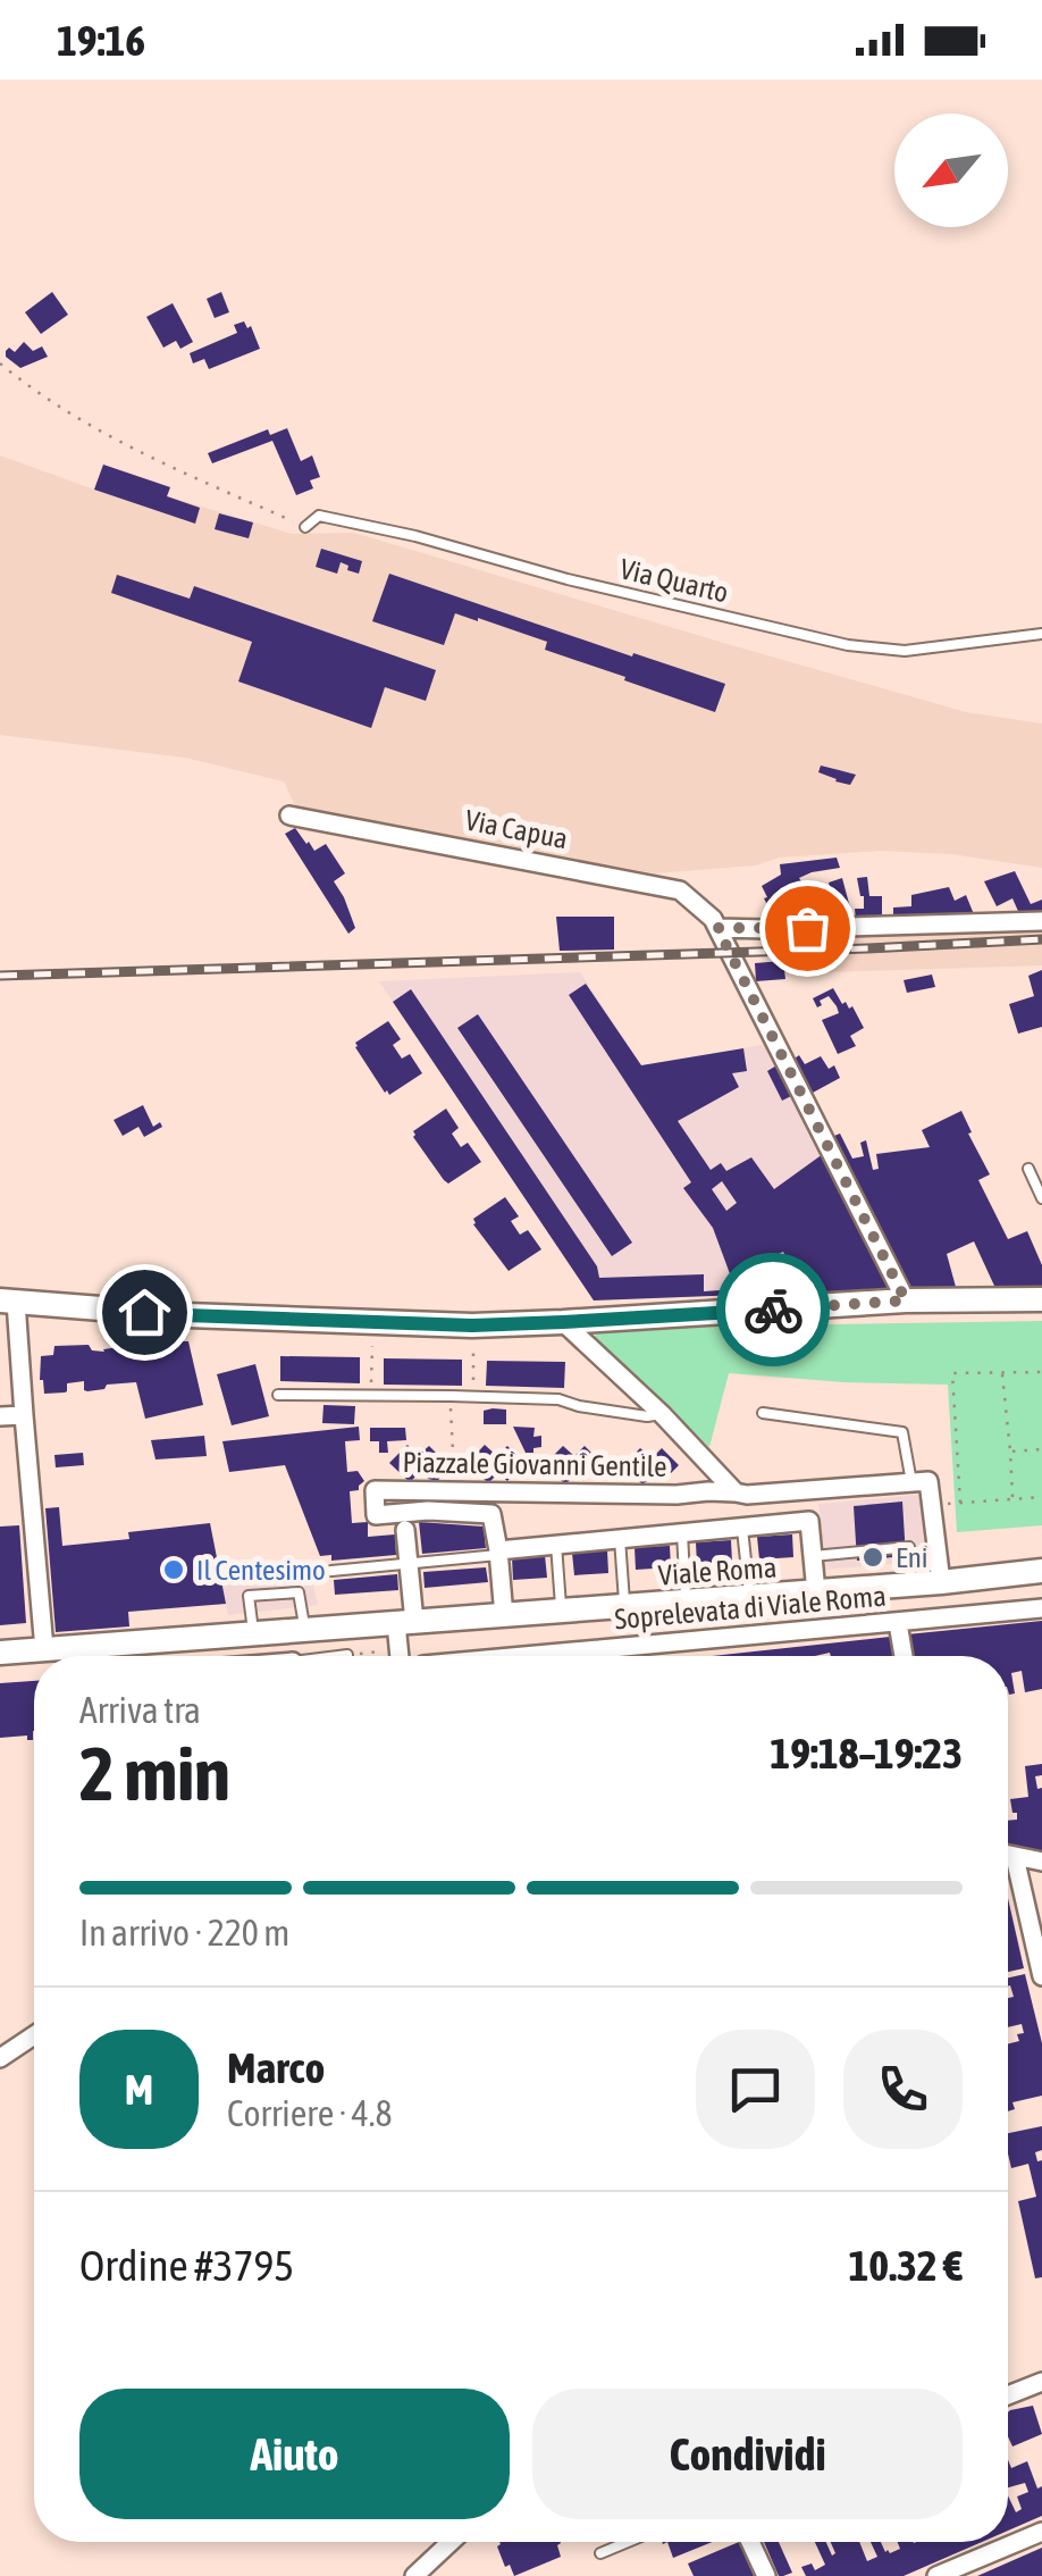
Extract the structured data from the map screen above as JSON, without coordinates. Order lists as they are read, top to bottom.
{
  "streets": {
    "main road": ["Viale Roma"],
    "street": ["Via Capua", "Piazzale Giovanni Gentile", "Soprelevata di Viale Roma"],
    "lane": ["Via Quarto"]
  },
  "places": ["Eni", "Il Centesimo"],
  "north": "bottom left",
  "page": {
    "status": "19:16",
    "heading": ["2 min", "Arriva tra", "19:18–19:23"],
    "panel": [
      "Marco",
      "Corriere · 4.8",
      "Ordine #3795",
      "10.32 €"
    ],
    "bar": "In arrivo · 220 m",
    "round": "M",
    "buttons": ["Aiuto", "Condividi"]
  }
}
